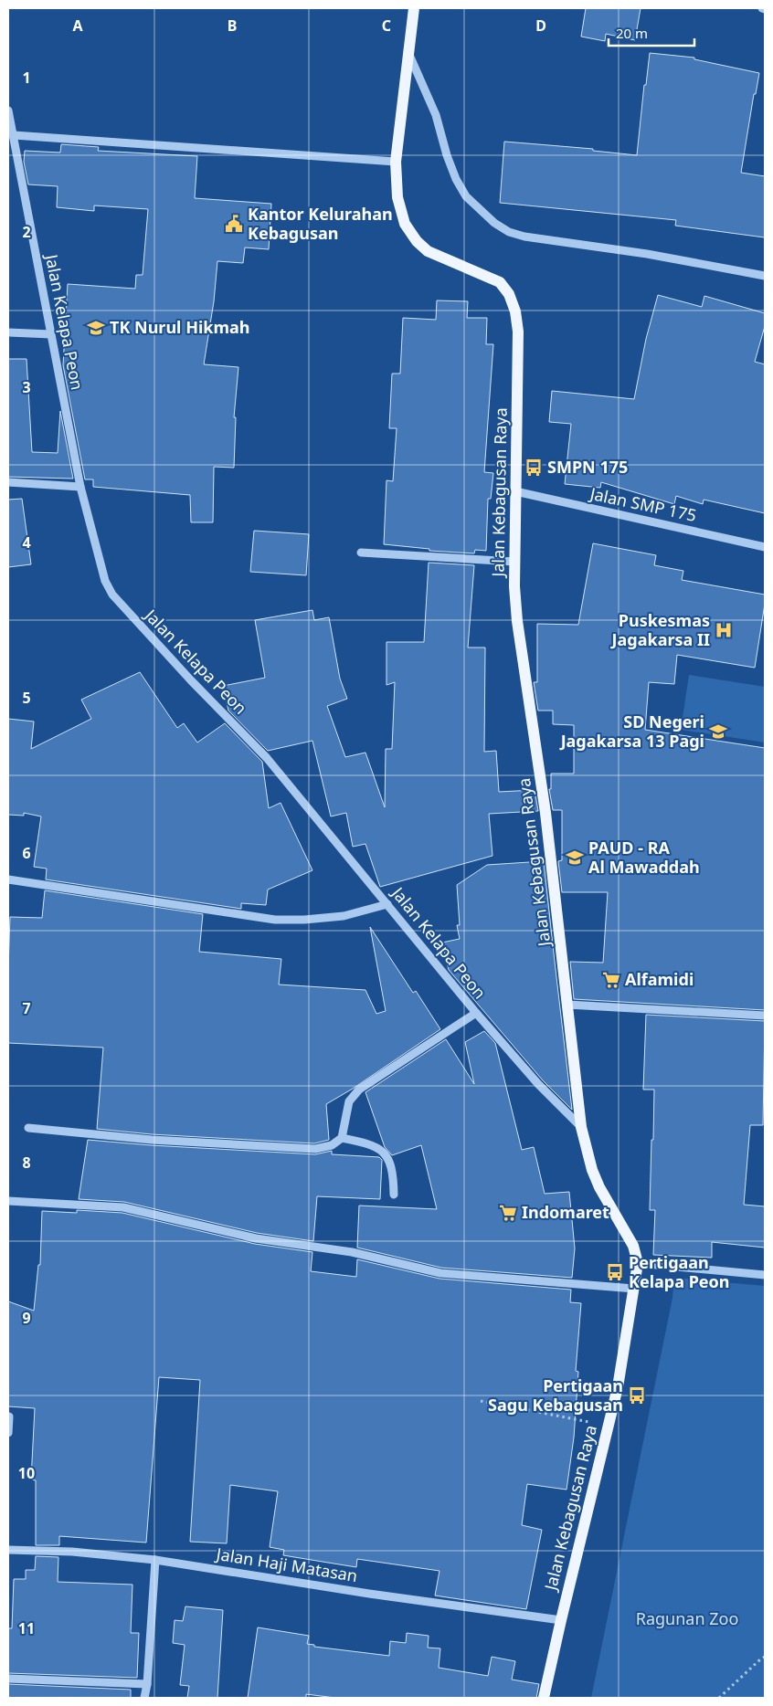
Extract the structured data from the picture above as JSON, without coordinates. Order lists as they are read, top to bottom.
{
  "streets": {
    "main road": ["Jalan Kebagusan Raya"],
    "street": ["Jalan Kelapa Peon", "Jalan SMP 175", "Jalan Haji Matasan"]
  },
  "crossings": [
    ["Jalan Kelapa Peon", "Jalan Kebagusan Raya"],
    ["Jalan Kebagusan Raya", "Jalan SMP 175"],
    ["Jalan Kebagusan Raya", "Jalan Haji Matasan"]
  ],
  "parks": ["Ragunan Zoo"],
  "places": {
    "public building": ["Kantor Kelurahan Kebagusan"],
    "school or university": ["TK Nurul Hikmah", "SD Negeri Jagakarsa 13 Pagi", "PAUD - RA Al Mawaddah"],
    "bus stop": ["SMPN 175", "Pertigaan Kelapa Peon", "Pertigaan Sagu Kebagusan"],
    "hospital": ["Puskesmas Jagakarsa II"],
    "supermarket": ["Alfamidi", "Indomaret"]
  },
  "scale_bar": "20 m",
  "grid": {
    "columns": [
      "A",
      "B",
      "C",
      "D"
    ],
    "rows": [
      "1",
      "2",
      "3",
      "4",
      "5",
      "6",
      "7",
      "8",
      "9",
      "10",
      "11"
    ]
  }
}
